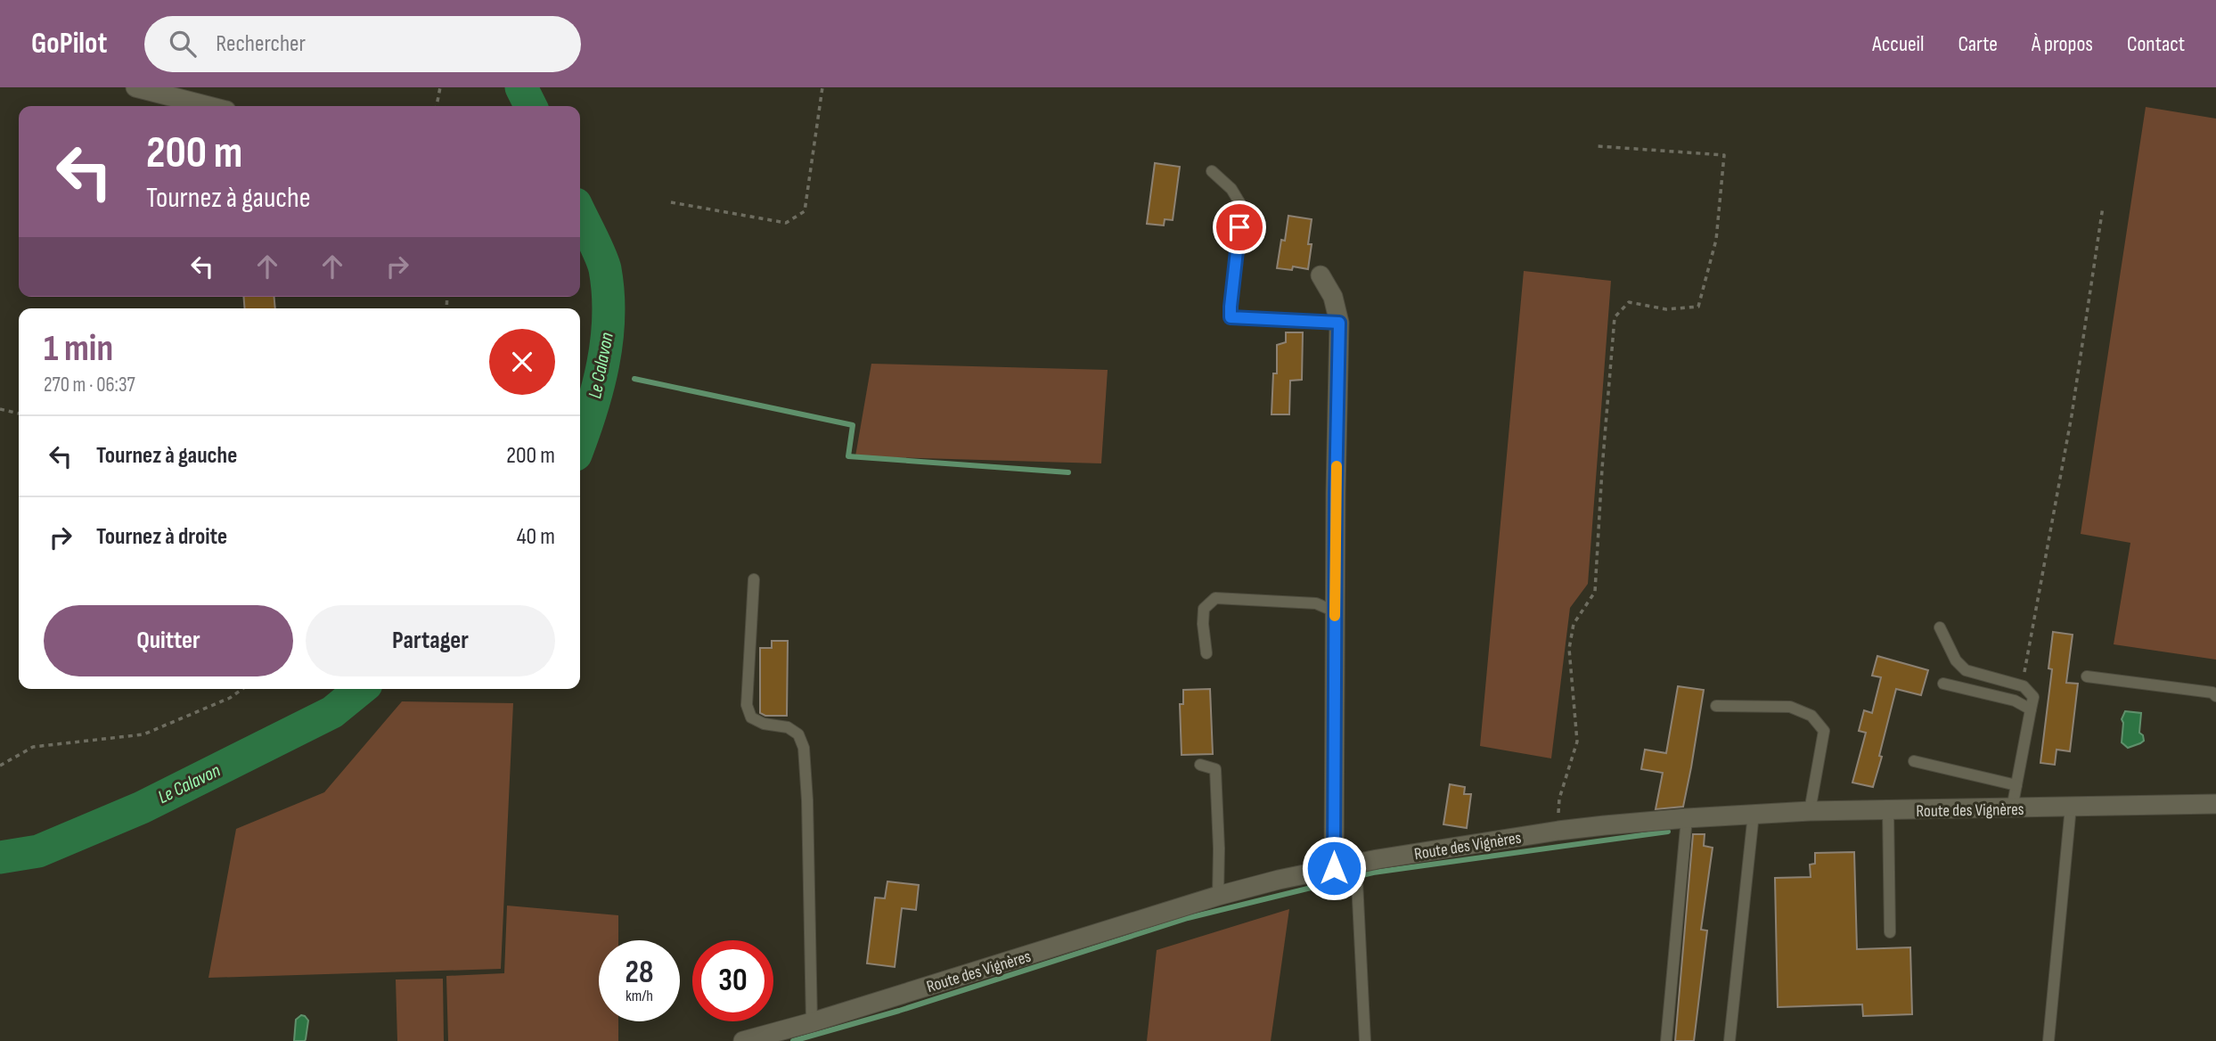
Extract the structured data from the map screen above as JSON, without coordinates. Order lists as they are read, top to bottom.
{
  "streets": {
    "street": ["Route des Vignères"]
  },
  "water": ["Le Calavon"],
  "page": {
    "header": "GoPilot",
    "search": "Rechercher",
    "nav": [
      "Accueil",
      "Carte",
      "À propos",
      "Contact"
    ],
    "turn": ["200 m", "Tournez à gauche"],
    "heading": ["1 min", "270 m · 06:37"],
    "list": [
      {
        "name": "Tournez à gauche",
        "value": "200 m"
      },
      {
        "name": "Tournez à droite",
        "value": "40 m"
      }
    ],
    "buttons": ["Quitter", "Partager"],
    "speed": "28 km/h",
    "limit": "30"
  }
}
